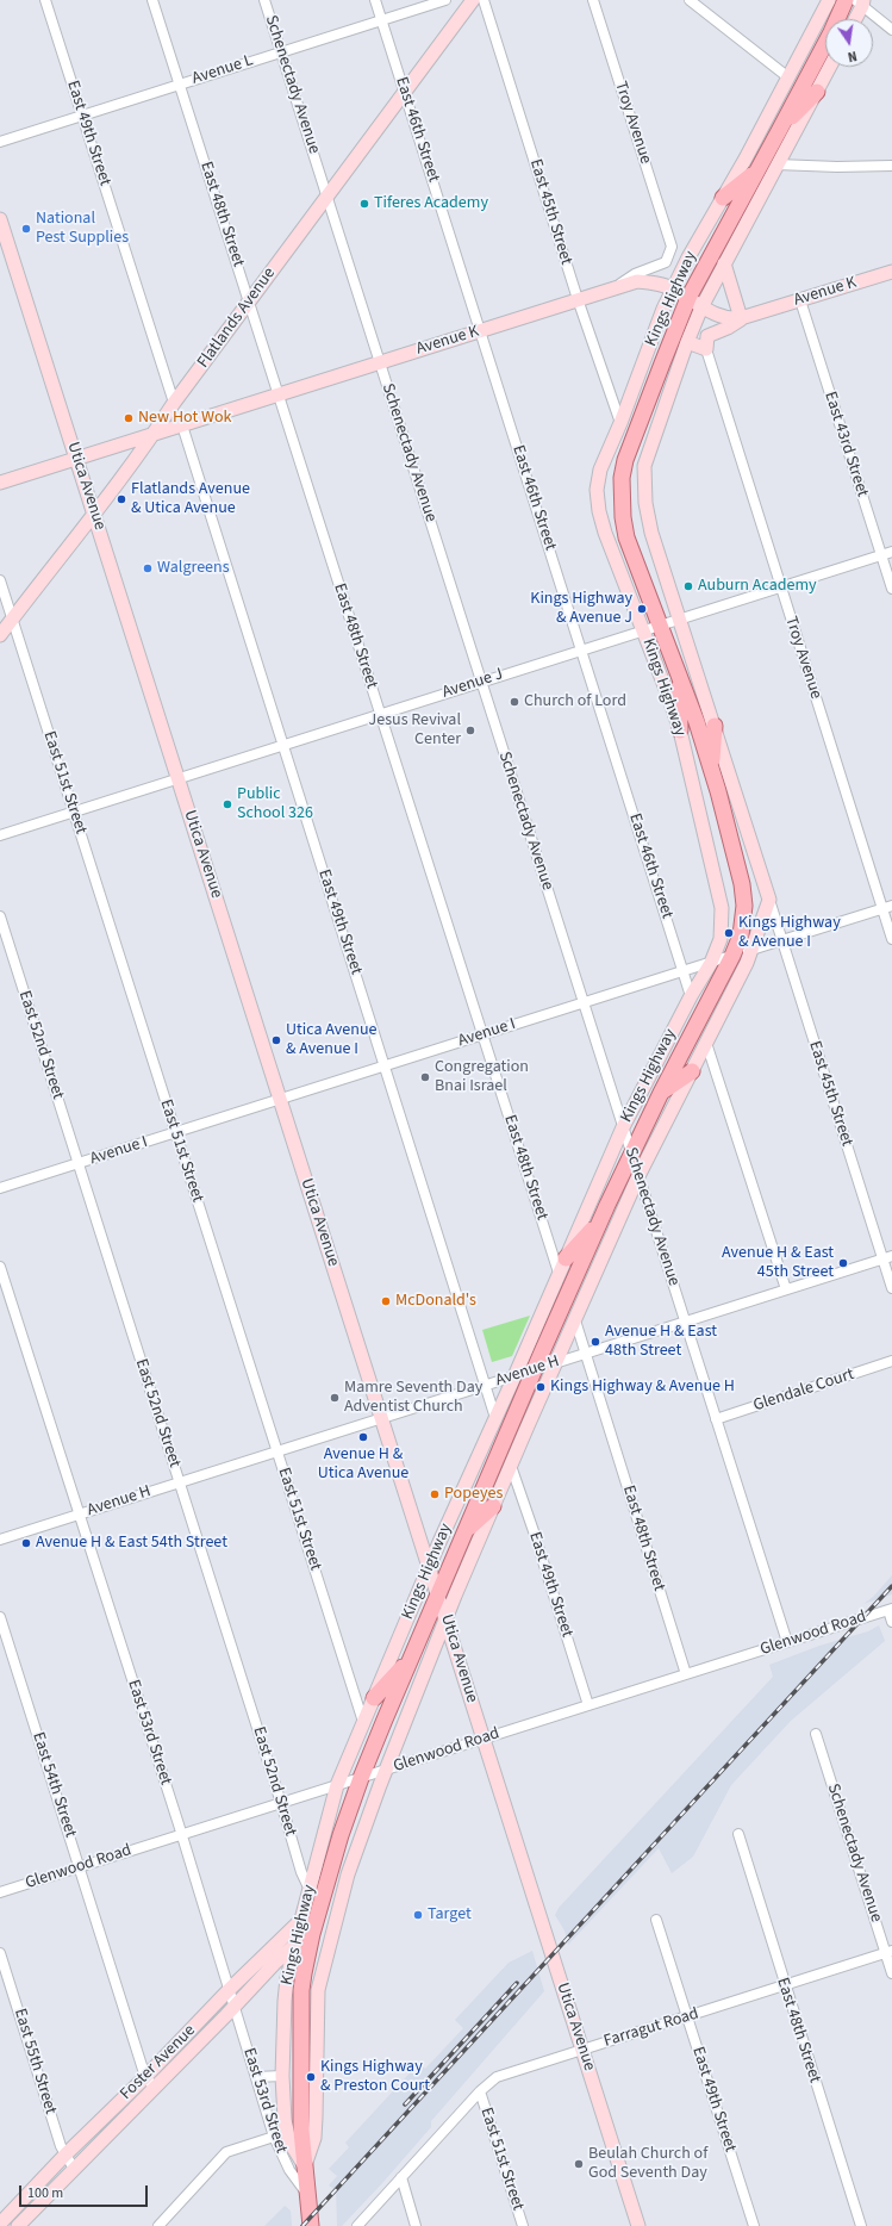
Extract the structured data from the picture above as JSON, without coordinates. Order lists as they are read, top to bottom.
{
  "streets": {
    "main road": ["Kings Highway"],
    "street": [
      "Avenue L",
      "Schenectady Avenue",
      "Troy Avenue",
      "East 46th Street",
      "East 49th Street",
      "East 45th Street",
      "East 48th Street",
      "Avenue K",
      "Flatlands Avenue",
      "East 43rd Street",
      "Utica Avenue",
      "Avenue J",
      "East 51st Street",
      "Avenue I",
      "East 52nd Street",
      "Avenue H",
      "Glendale Court",
      "Glenwood Road",
      "East 53rd Street",
      "East 54th Street",
      "Farragut Road",
      "East 55th Street",
      "Foster Avenue"
    ]
  },
  "crossings": [
    ["Avenue L", "Schenectady Avenue"],
    ["Avenue L", "East 46th Street"],
    ["Avenue L", "East 49th Street"],
    ["Avenue L", "East 48th Street"],
    ["Schenectady Avenue", "Avenue K"],
    ["Schenectady Avenue", "Kings Highway"],
    ["Schenectady Avenue", "Flatlands Avenue"],
    ["Schenectady Avenue", "Avenue J"],
    ["Schenectady Avenue", "Avenue I"],
    ["Schenectady Avenue", "Avenue H"],
    ["Schenectady Avenue", "Glendale Court"],
    ["Schenectady Avenue", "Glenwood Road"],
    ["Schenectady Avenue", "Farragut Road"],
    ["Troy Avenue", "Avenue K"],
    ["Troy Avenue", "Avenue J"],
    ["Troy Avenue", "Avenue I"],
    ["East 46th Street", "Avenue K"],
    ["East 46th Street", "Kings Highway"],
    ["East 46th Street", "Flatlands Avenue"],
    ["East 46th Street", "Avenue J"],
    ["East 46th Street", "Avenue I"],
    ["East 49th Street", "Avenue K"],
    ["East 49th Street", "Kings Highway"],
    ["East 49th Street", "Flatlands Avenue"],
    ["East 49th Street", "Avenue J"],
    ["East 49th Street", "Avenue I"],
    ["East 49th Street", "Avenue H"],
    ["East 49th Street", "Glenwood Road"],
    ["East 49th Street", "Farragut Road"],
    ["East 45th Street", "Avenue K"],
    ["East 45th Street", "Kings Highway"],
    ["East 45th Street", "Avenue I"],
    ["East 45th Street", "Avenue H"],
    ["East 48th Street", "Avenue K"],
    ["East 48th Street", "Kings Highway"],
    ["East 48th Street", "Flatlands Avenue"],
    ["East 48th Street", "Avenue J"],
    ["East 48th Street", "Avenue I"],
    ["East 48th Street", "Avenue H"],
    ["East 48th Street", "Glenwood Road"],
    ["East 48th Street", "Farragut Road"],
    ["Avenue K", "Kings Highway"],
    ["Avenue K", "Flatlands Avenue"],
    ["Avenue K", "East 43rd Street"],
    ["Avenue K", "Utica Avenue"],
    ["Kings Highway", "Utica Avenue"],
    ["Kings Highway", "Avenue J"],
    ["Kings Highway", "East 51st Street"],
    ["Kings Highway", "Avenue I"],
    ["Kings Highway", "East 52nd Street"],
    ["Kings Highway", "Avenue H"],
    ["Kings Highway", "Glenwood Road"],
    ["Kings Highway", "East 53rd Street"],
    ["Kings Highway", "Foster Avenue"],
    ["Flatlands Avenue", "Utica Avenue"],
    ["Flatlands Avenue", "East 51st Street"],
    ["East 43rd Street", "Avenue J"],
    ["Utica Avenue", "Avenue J"],
    ["Utica Avenue", "Avenue I"],
    ["Utica Avenue", "Avenue H"],
    ["Utica Avenue", "Glenwood Road"],
    ["Utica Avenue", "Farragut Road"],
    ["Avenue J", "East 51st Street"],
    ["East 51st Street", "Avenue I"],
    ["East 51st Street", "Avenue H"],
    ["East 51st Street", "Farragut Road"],
    ["Avenue I", "East 52nd Street"],
    ["East 52nd Street", "Avenue H"],
    ["East 52nd Street", "Glenwood Road"],
    ["East 52nd Street", "Foster Avenue"],
    ["Avenue H", "East 53rd Street"],
    ["Glenwood Road", "East 53rd Street"],
    ["Glenwood Road", "East 54th Street"],
    ["East 53rd Street", "Foster Avenue"],
    ["East 54th Street", "Foster Avenue"],
    ["East 55th Street", "Foster Avenue"]
  ],
  "places": [
    "Tiferes Academy",
    "National Pest Supplies",
    "New Hot Wok",
    "Flatlands Avenue & Utica Avenue",
    "Walgreens",
    "Auburn Academy",
    "Kings Highway & Avenue J",
    "Church of Lord",
    "Jesus Revival Center",
    "Public School 326",
    "Kings Highway & Avenue I",
    "Utica Avenue & Avenue I",
    "Congregation Bnai Israel",
    "Avenue H & East 45th Street",
    "McDonald's",
    "Avenue H & East 48th Street",
    "Kings Highway & Avenue H",
    "Mamre Seventh Day Adventist Church",
    "Avenue H & Utica Avenue",
    "Popeyes",
    "Avenue H & East 54th Street",
    "Target",
    "Kings Highway & Preston Court",
    "Beulah Church of God Seventh Day"
  ],
  "scale_bar": "100 m",
  "north": "bottom"
}
